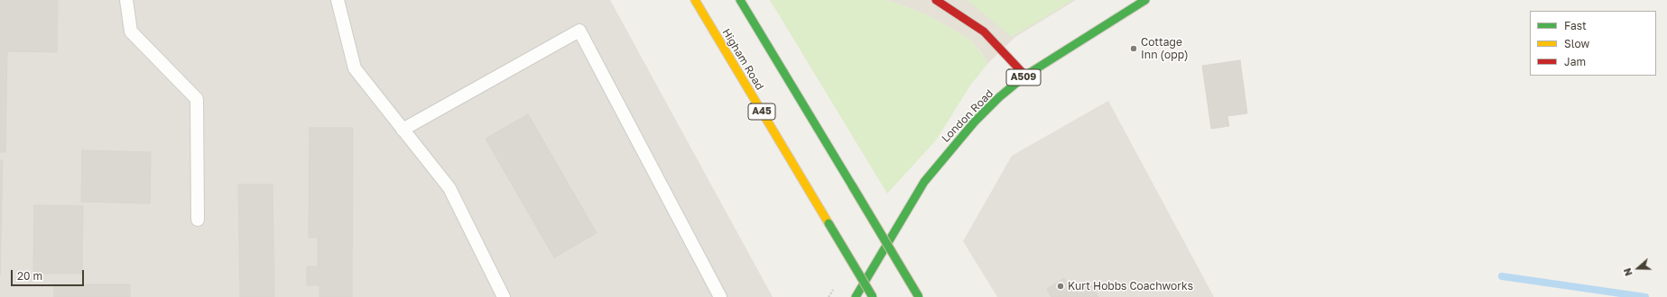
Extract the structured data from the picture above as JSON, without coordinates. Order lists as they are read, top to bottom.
{
  "streets": {
    "main road": [
      "Higham Road",
      "A509",
      "A45",
      "London Road"
    ]
  },
  "places": ["Cottage Inn (opp)", "Kurt Hobbs Coachworks"],
  "legend": ["Fast", "Slow", "Jam"],
  "scale_bar": "20 m",
  "north": "left"
}
